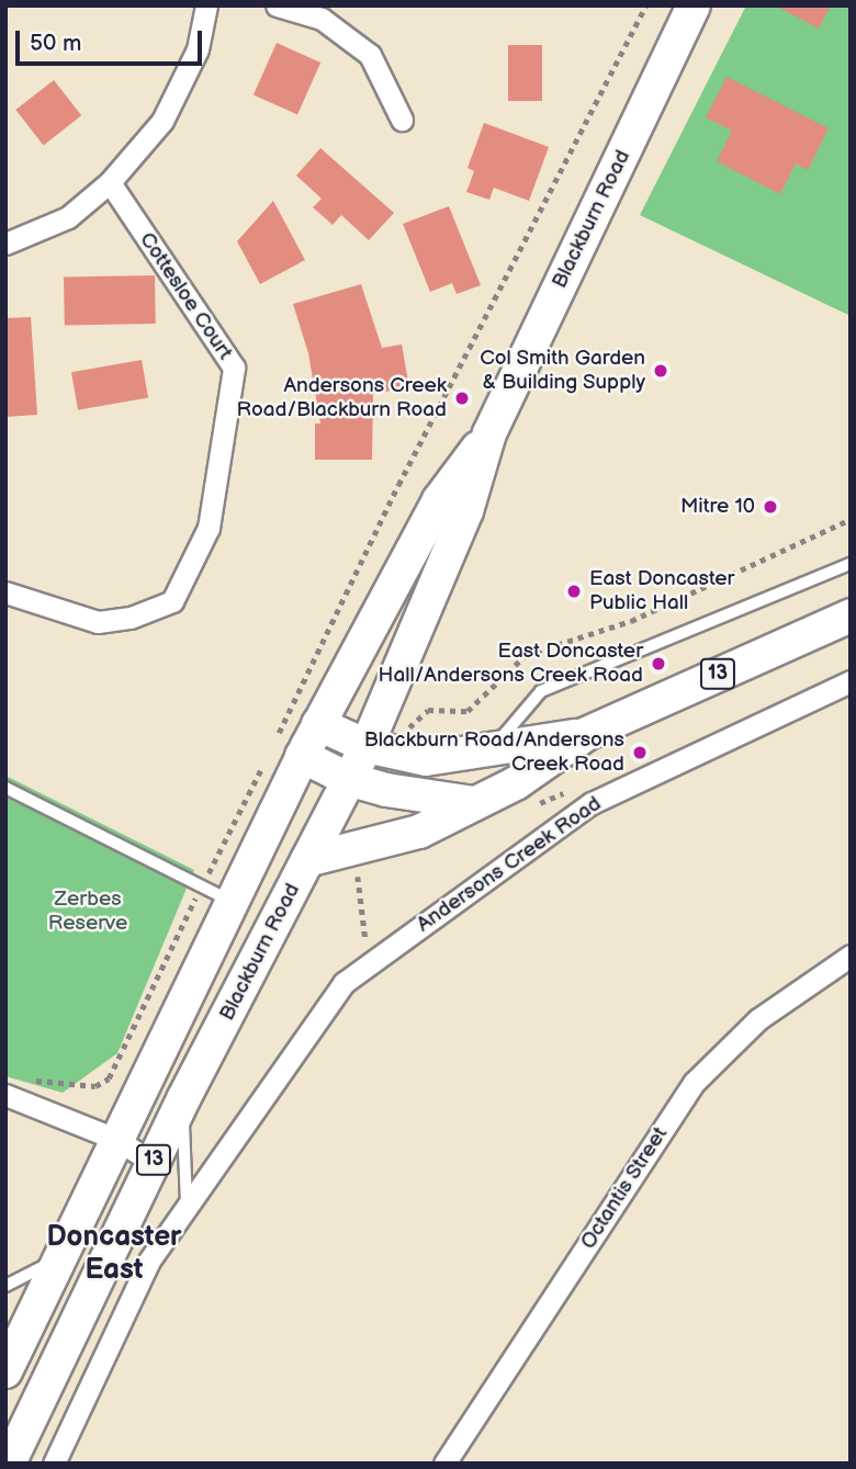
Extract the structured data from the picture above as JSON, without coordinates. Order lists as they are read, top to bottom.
{
  "streets": {
    "main road": ["Blackburn Road", "13"],
    "street": ["Cottesloe Court", "Andersons Creek Road", "Octantis Street"]
  },
  "crossings": [
    ["Blackburn Road", "13"]
  ],
  "districts": ["Doncaster East"],
  "parks": ["Zerbes Reserve"],
  "places": [
    "Col Smith Garden & Building Supply",
    "Andersons Creek Road/Blackburn Road",
    "Mitre 10",
    "East Doncaster Public Hall",
    "East Doncaster Hall/Andersons Creek Road",
    "Blackburn Road/Andersons Creek Road"
  ],
  "scale_bar": "50 m"
}
